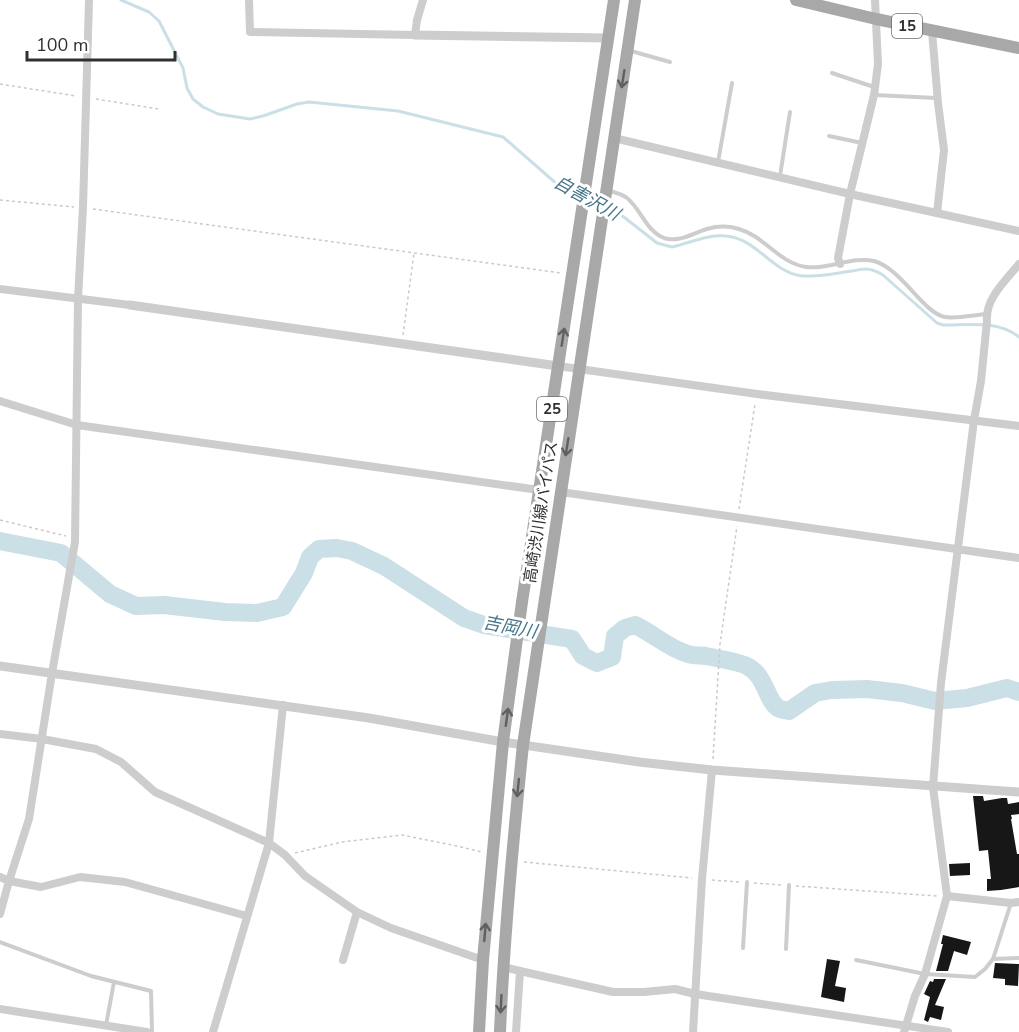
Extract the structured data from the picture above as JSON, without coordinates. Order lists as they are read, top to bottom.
{
  "streets": {
    "main road": ["15", "25", "高崎渋川線バイパス"]
  },
  "water": ["自害沢川", "吉岡川"],
  "scale_bar": "100 m"
}
